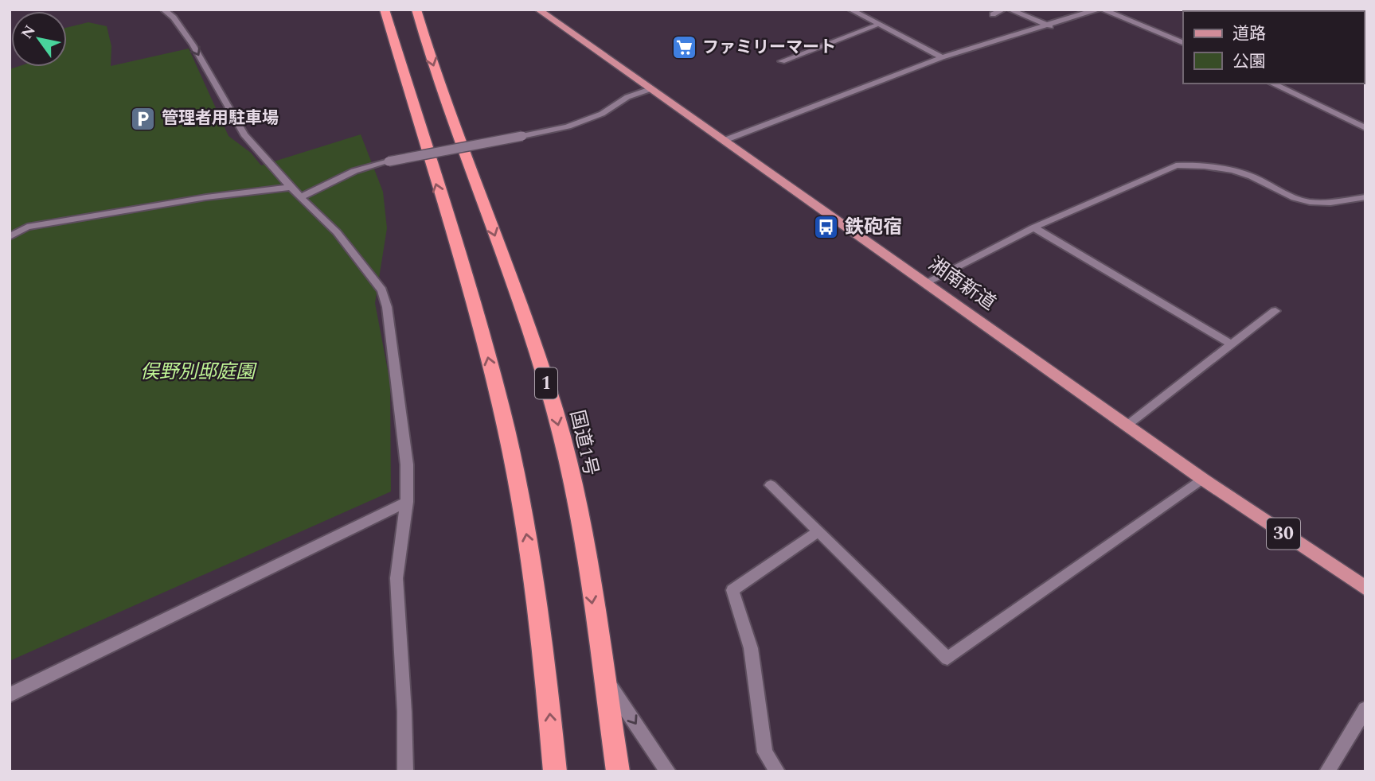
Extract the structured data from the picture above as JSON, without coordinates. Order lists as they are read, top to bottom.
{
  "streets": {
    "highway": ["1", "国道1号"],
    "main road": ["湘南新道", "30"]
  },
  "parks": ["俣野別邸庭園"],
  "places": {
    "supermarket": ["ファミリーマート"],
    "parking": ["管理者用駐車場"],
    "bus stop": ["鉄砲宿"]
  },
  "legend": ["道路", "公園"],
  "north": "top left"
}
